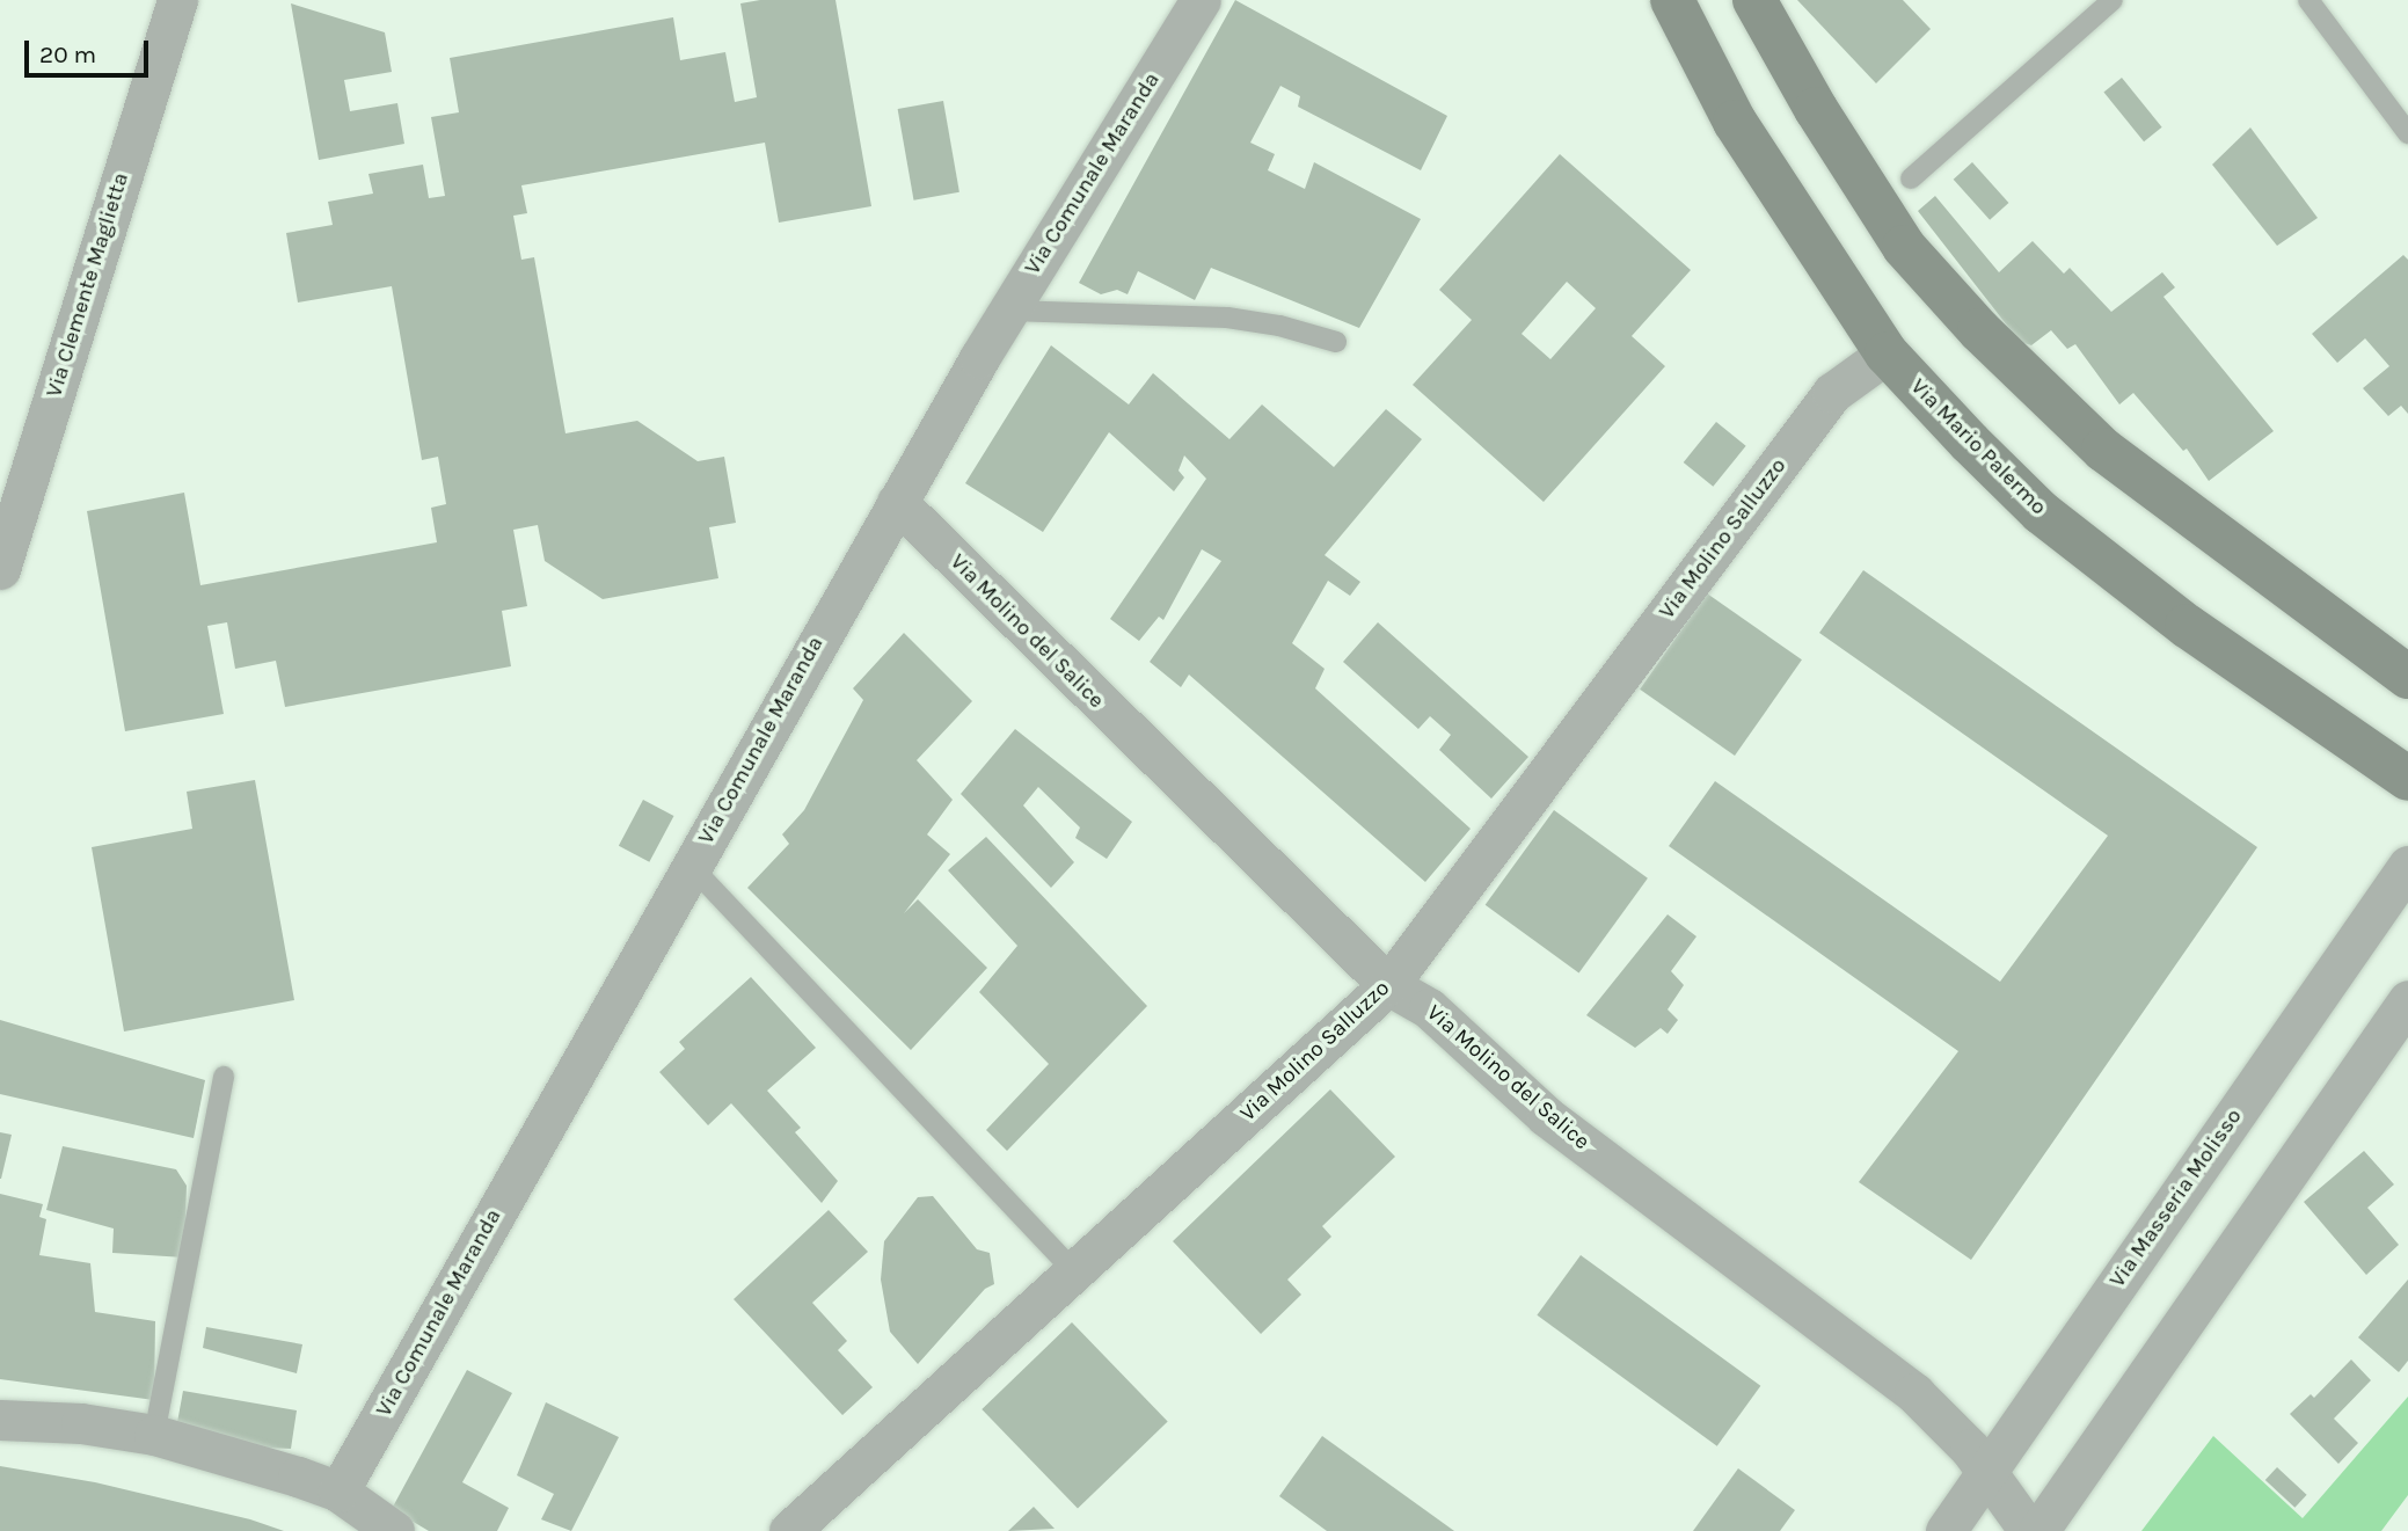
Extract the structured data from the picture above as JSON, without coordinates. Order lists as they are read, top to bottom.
{
  "streets": {
    "street": [
      "Via Comunale Maranda",
      "Via Clemente Maglietta",
      "Via Mario Palermo",
      "Via Molino Salluzzo",
      "Via Molino del Salice",
      "Via Masseria Molisso"
    ]
  },
  "crossings": [
    ["Via Comunale Maranda", "Via Molino del Salice"],
    ["Via Mario Palermo", "Via Molino Salluzzo"],
    ["Via Molino Salluzzo", "Via Molino del Salice"],
    ["Via Molino del Salice", "Via Masseria Molisso"]
  ],
  "scale_bar": "20 m"
}
